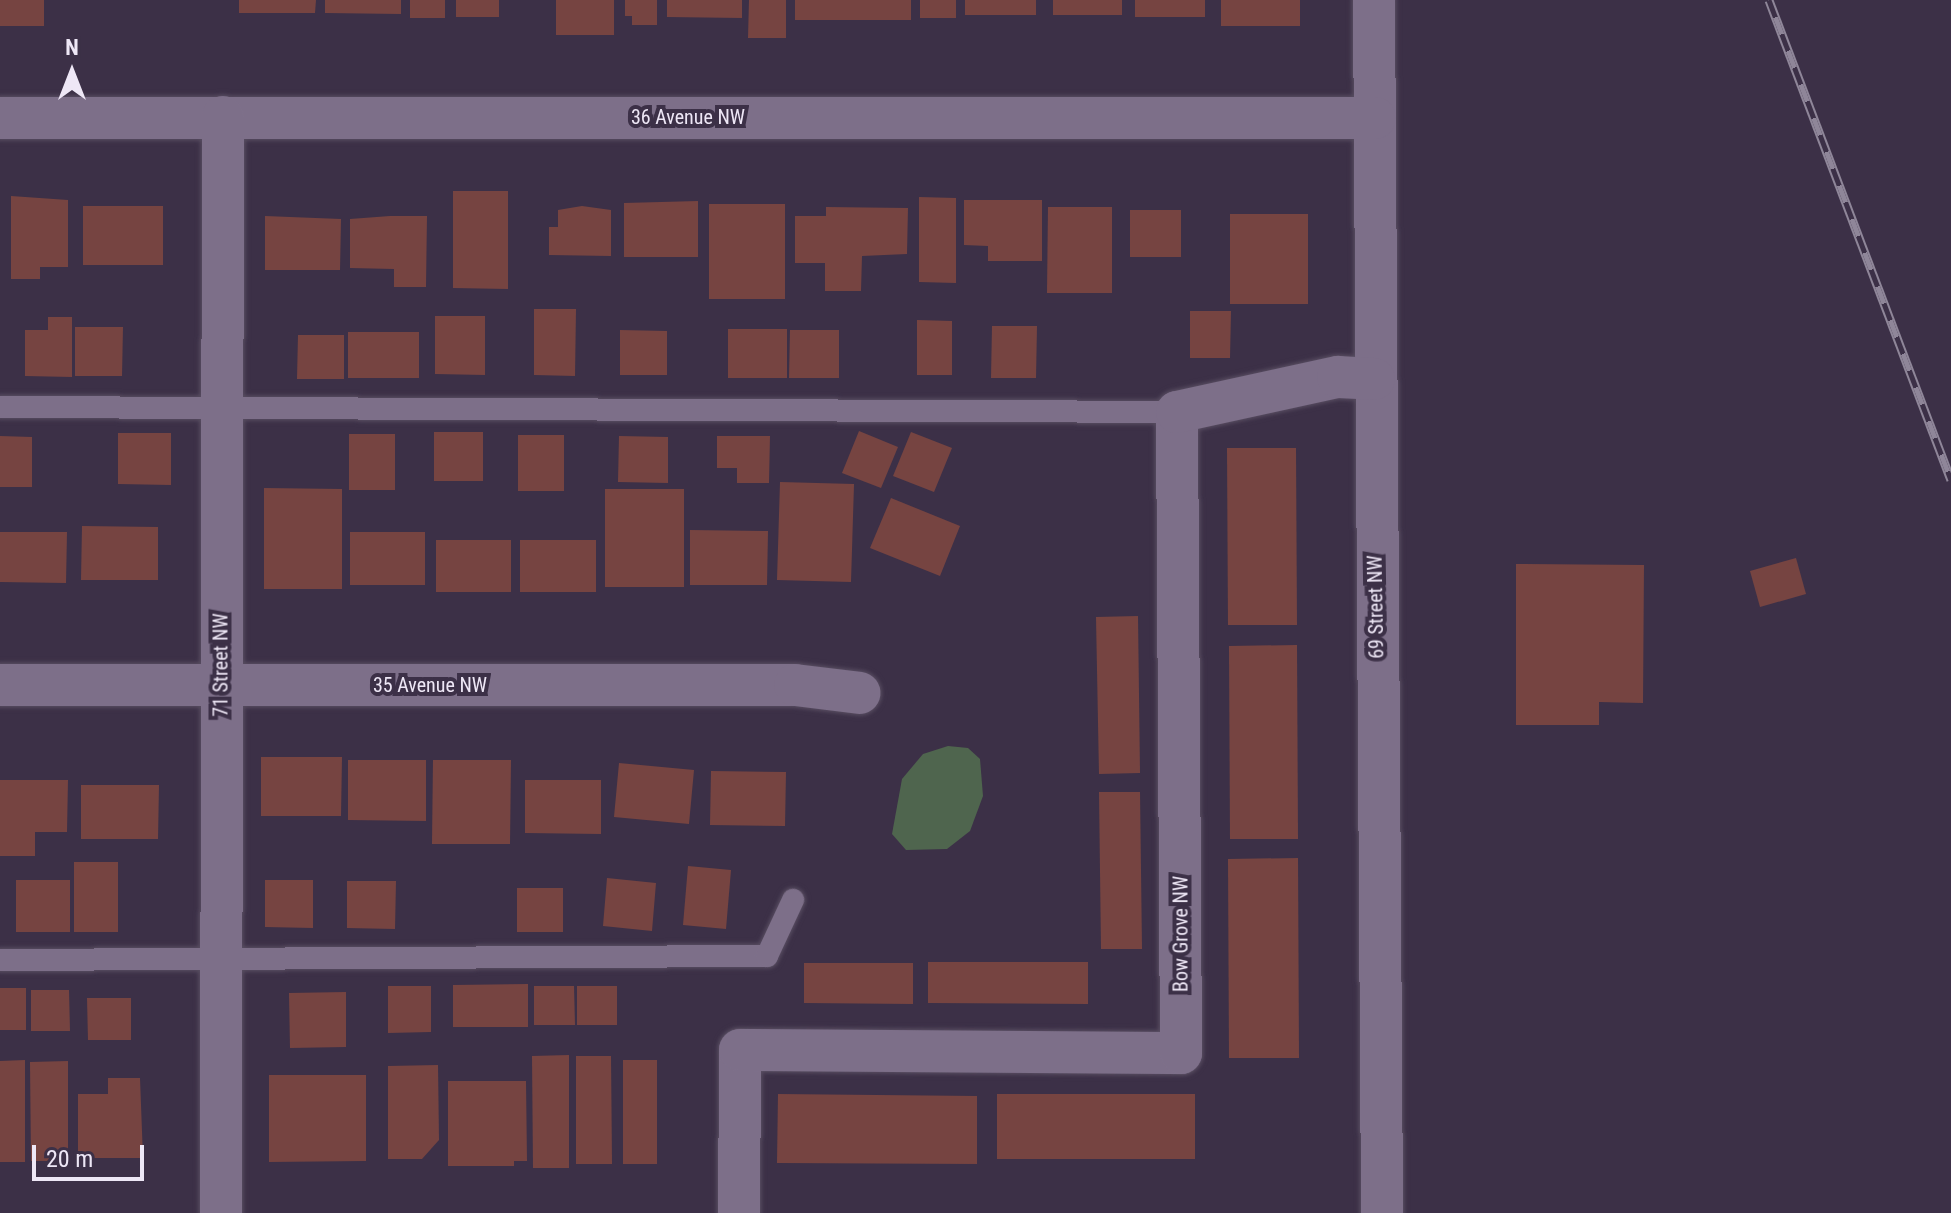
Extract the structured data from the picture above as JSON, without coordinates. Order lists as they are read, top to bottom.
{
  "streets": {
    "street": [
      "36 Avenue NW",
      "69 Street NW",
      "71 Street NW",
      "35 Avenue NW",
      "Bow Grove NW"
    ]
  },
  "crossings": [
    ["36 Avenue NW", "69 Street NW"],
    ["36 Avenue NW", "71 Street NW"],
    ["71 Street NW", "35 Avenue NW"]
  ],
  "scale_bar": "20 m",
  "north": "top"
}
